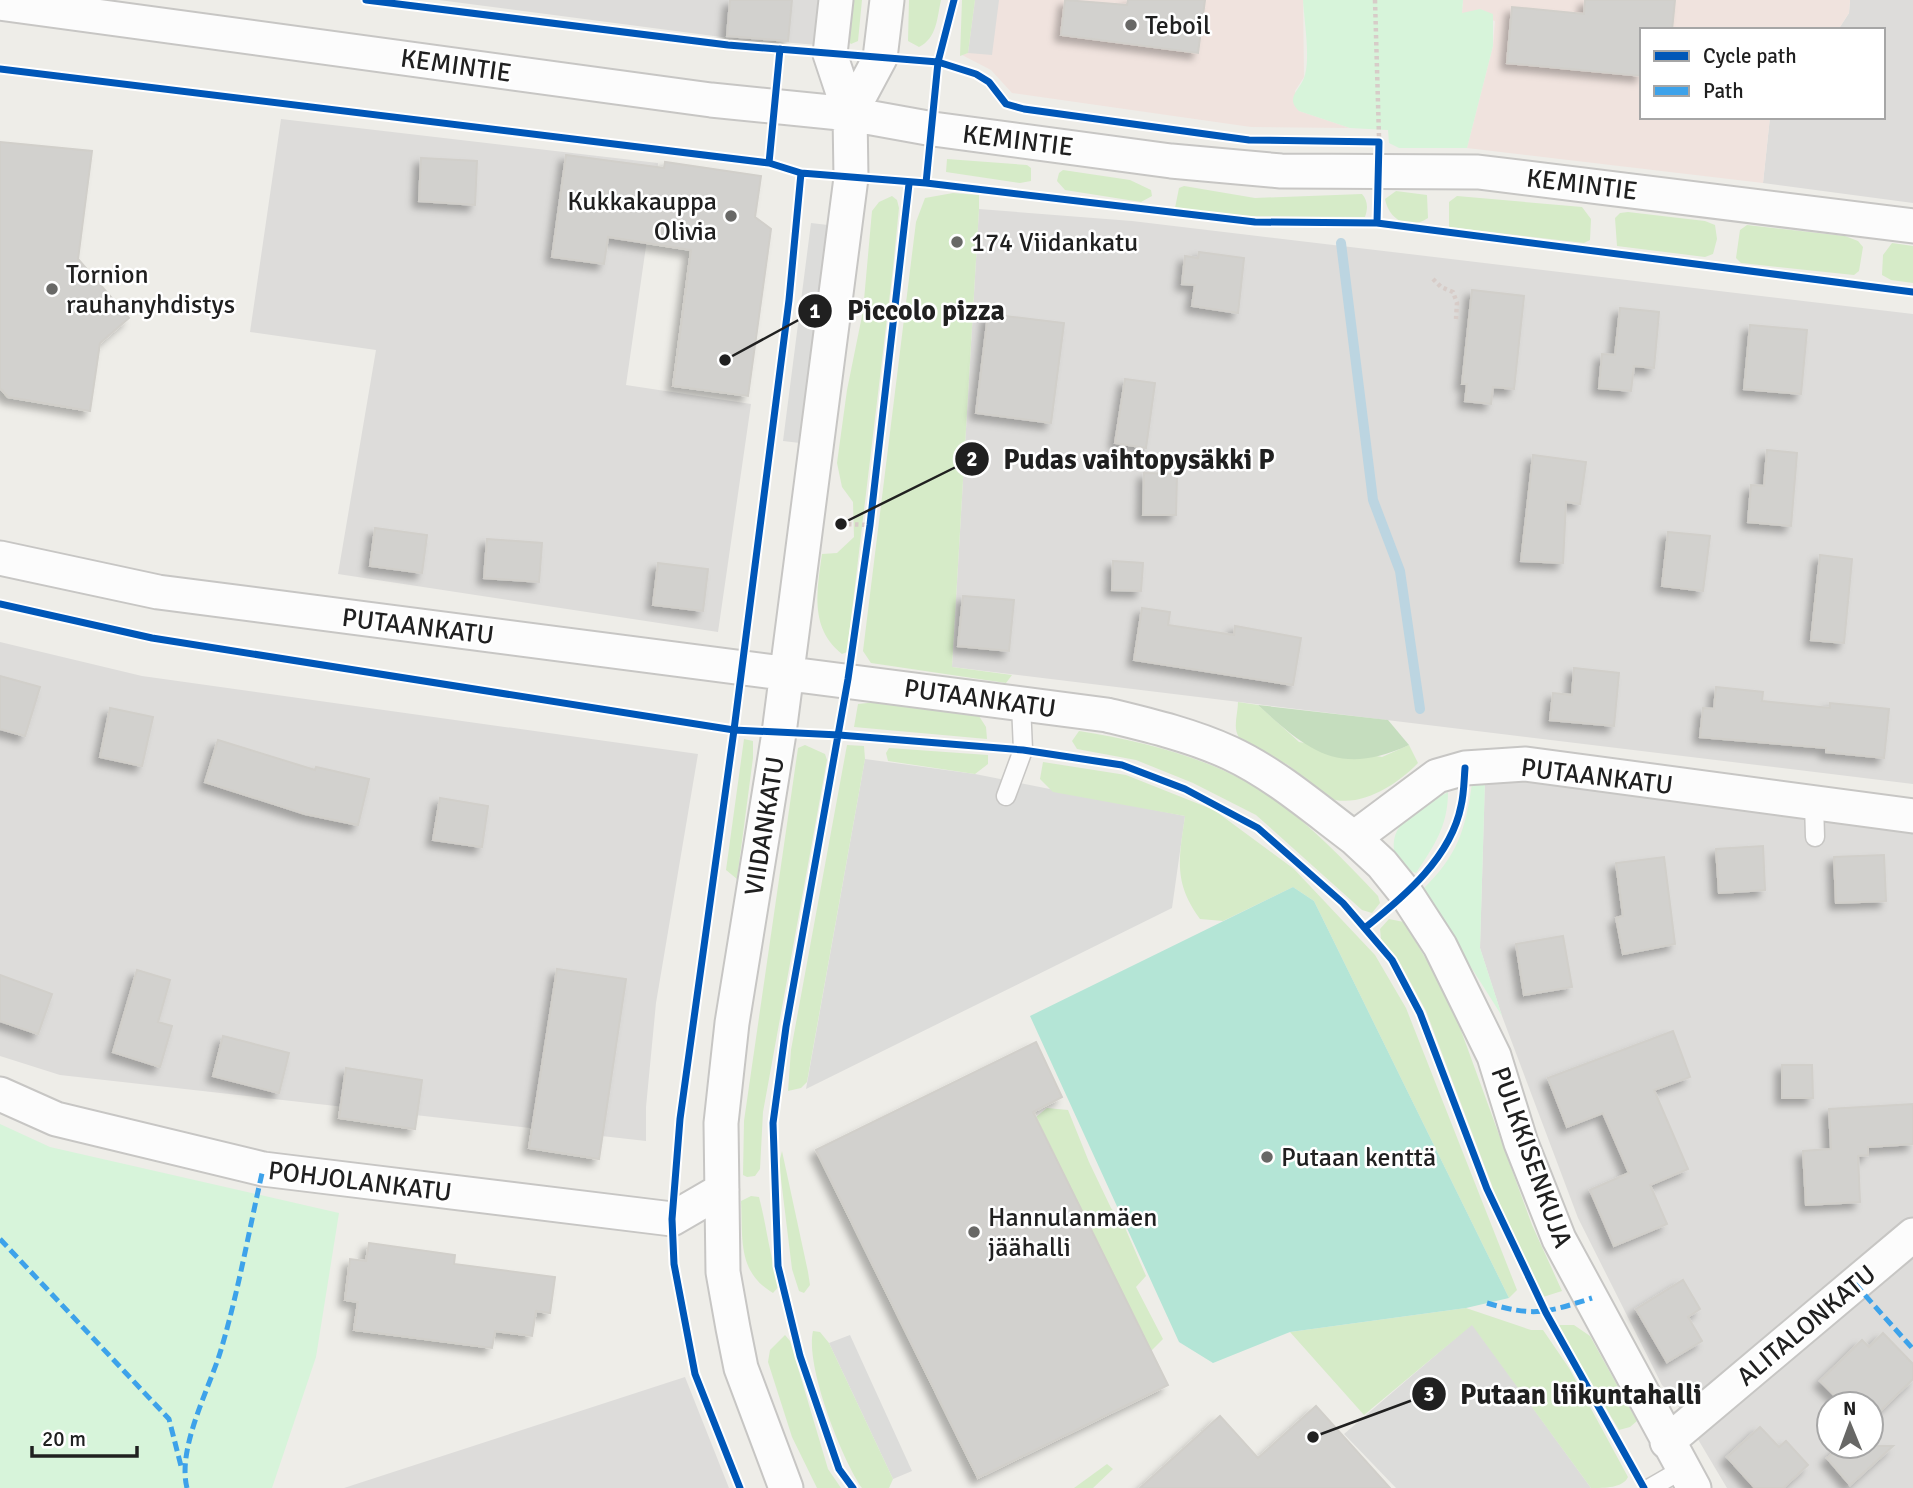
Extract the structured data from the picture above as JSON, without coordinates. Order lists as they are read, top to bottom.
{
  "streets": {
    "street": [
      "KEMINTIE",
      "PUTAANKATU",
      "VIIDANKATU",
      "PULKKISENKUJA",
      "POHJOLANKATU",
      "ALITALONKATU"
    ]
  },
  "crossings": [
    ["KEMINTIE", "VIIDANKATU"],
    ["PUTAANKATU", "VIIDANKATU"],
    ["PUTAANKATU", "PULKKISENKUJA"],
    ["VIIDANKATU", "POHJOLANKATU"],
    ["PULKKISENKUJA", "ALITALONKATU"]
  ],
  "places": [
    "Teboil",
    "Kukkakauppa Olivia",
    "174 Viidankatu",
    "Tornion rauhanyhdistys",
    "Piccolo pizza",
    "Pudas vaihtopysäkki P",
    "Putaan kenttä",
    "Hannulanmäen jäähalli",
    "Putaan liikuntahalli"
  ],
  "legend": ["Cycle path", "Path"],
  "scale_bar": "20 m",
  "north": "top"
}
